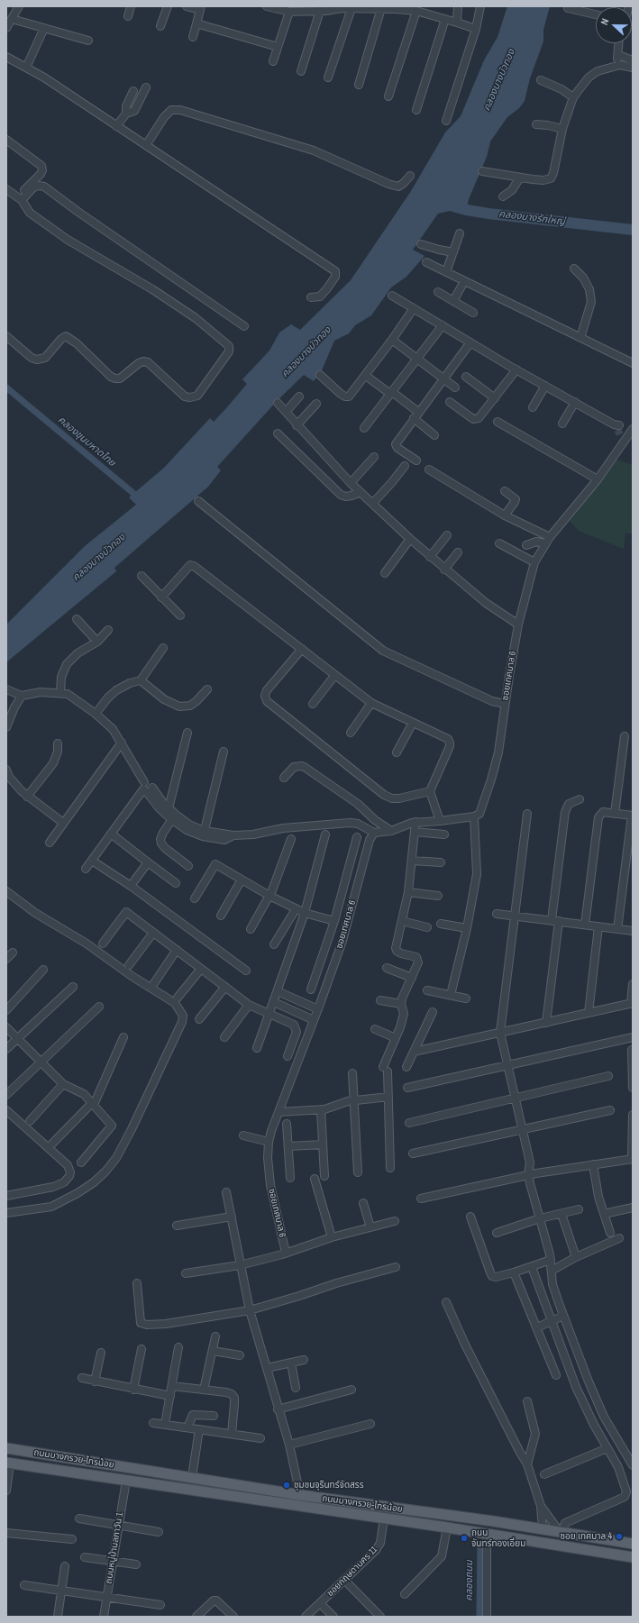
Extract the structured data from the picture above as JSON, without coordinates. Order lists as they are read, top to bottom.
{
  "streets": {
    "main road": ["ถนนบางกรวย-ไทรน้อย"],
    "street": ["ซอยเทศบาล 6", "ถนนหมู่บ้านลภาวัน 1", "ซอยกฤษดานคร 11"]
  },
  "crossings": [
    ["ถนนบางกรวย-ไทรน้อย", "ถนนหมู่บ้านลภาวัน 1"],
    ["ถนนบางกรวย-ไทรน้อย", "ซอยกฤษดานคร 11"]
  ],
  "water": [
    "คลองบางบัวทอง",
    "คลองบางรักใหญ่",
    "คลองขุนมหาดไทย",
    "คลองถนน"
  ],
  "places": ["ชุมชนจุรินทร์จัดสรร", "ซอย เทศบาล 4", "ถนน จันทร์ทองเอี่ยม"],
  "north": "left"
}
